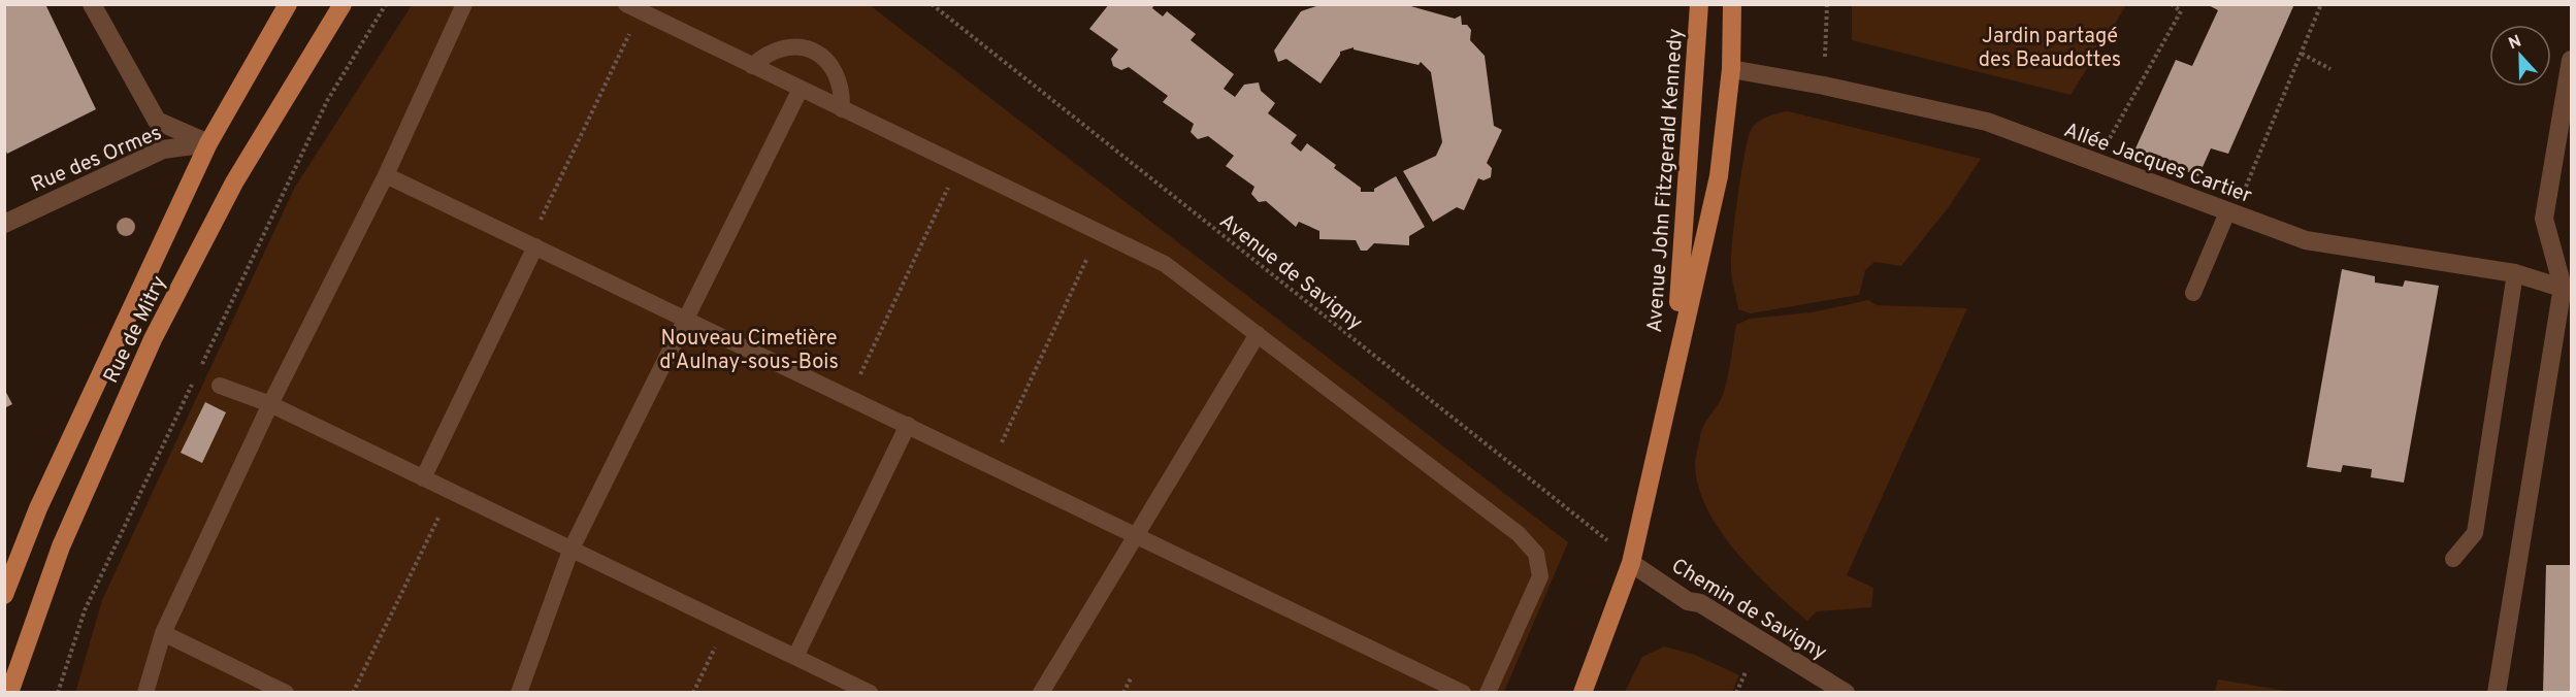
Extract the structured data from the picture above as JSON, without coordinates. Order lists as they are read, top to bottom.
{
  "streets": {
    "main road": ["Avenue John Fitzgerald Kennedy", "Rue de Mitry"],
    "street": ["Rue des Ormes", "Allée Jacques Cartier", "Chemin de Savigny"],
    "path": ["Avenue de Savigny"]
  },
  "crossings": [
    ["Rue des Ormes", "Rue de Mitry"],
    ["Allée Jacques Cartier", "Avenue John Fitzgerald Kennedy"],
    ["Avenue John Fitzgerald Kennedy", "Avenue de Savigny"],
    ["Avenue John Fitzgerald Kennedy", "Chemin de Savigny"],
    ["Avenue de Savigny", "Chemin de Savigny"]
  ],
  "parks": ["Jardin partagé des Beaudottes", "Nouveau Cimetière d'Aulnay-sous-Bois"],
  "north": "top"
}
